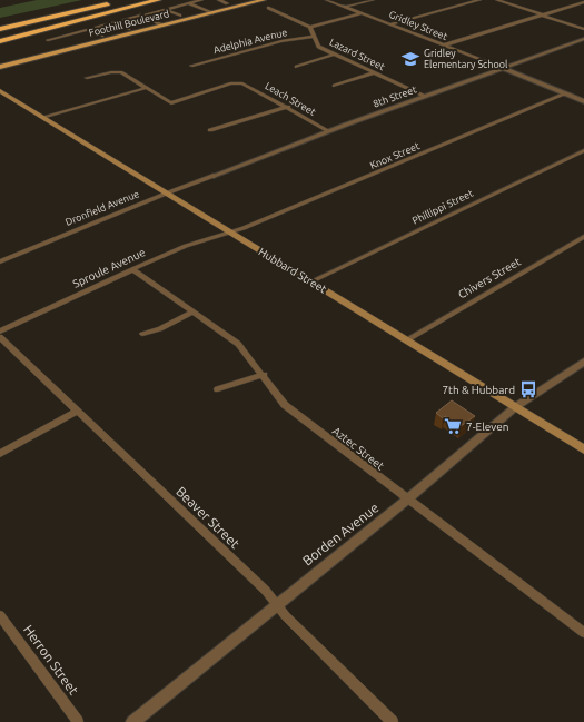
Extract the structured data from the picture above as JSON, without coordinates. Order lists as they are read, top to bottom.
{
  "streets": {
    "main road": ["Foothill Boulevard", "Hubbard Street"],
    "street": [
      "Gridley Street",
      "Adelphia Avenue",
      "Lazard Street",
      "8th Street",
      "Leach Street",
      "Knox Street",
      "Phillippi Street",
      "Dronfield Avenue",
      "Sproule Avenue",
      "Chivers Street",
      "Aztec Street",
      "Beaver Street",
      "Borden Avenue",
      "Herron Street"
    ]
  },
  "crossings": [
    ["Gridley Street", "8th Street"],
    ["Adelphia Avenue", "Lazard Street"],
    ["Lazard Street", "8th Street"],
    ["8th Street", "Leach Street"],
    ["8th Street", "Dronfield Avenue"],
    ["Knox Street", "Sproule Avenue"],
    ["Knox Street", "Hubbard Street"],
    ["Phillippi Street", "Hubbard Street"],
    ["Dronfield Avenue", "Hubbard Street"],
    ["Sproule Avenue", "Hubbard Street"],
    ["Sproule Avenue", "Aztec Street"],
    ["Hubbard Street", "Chivers Street"],
    ["Hubbard Street", "Borden Avenue"],
    ["Aztec Street", "Borden Avenue"],
    ["Beaver Street", "Borden Avenue"]
  ],
  "places": {
    "school or university": ["Gridley Elementary School"],
    "bus stop": ["7th & Hubbard"],
    "supermarket": ["7-Eleven"]
  }
}
